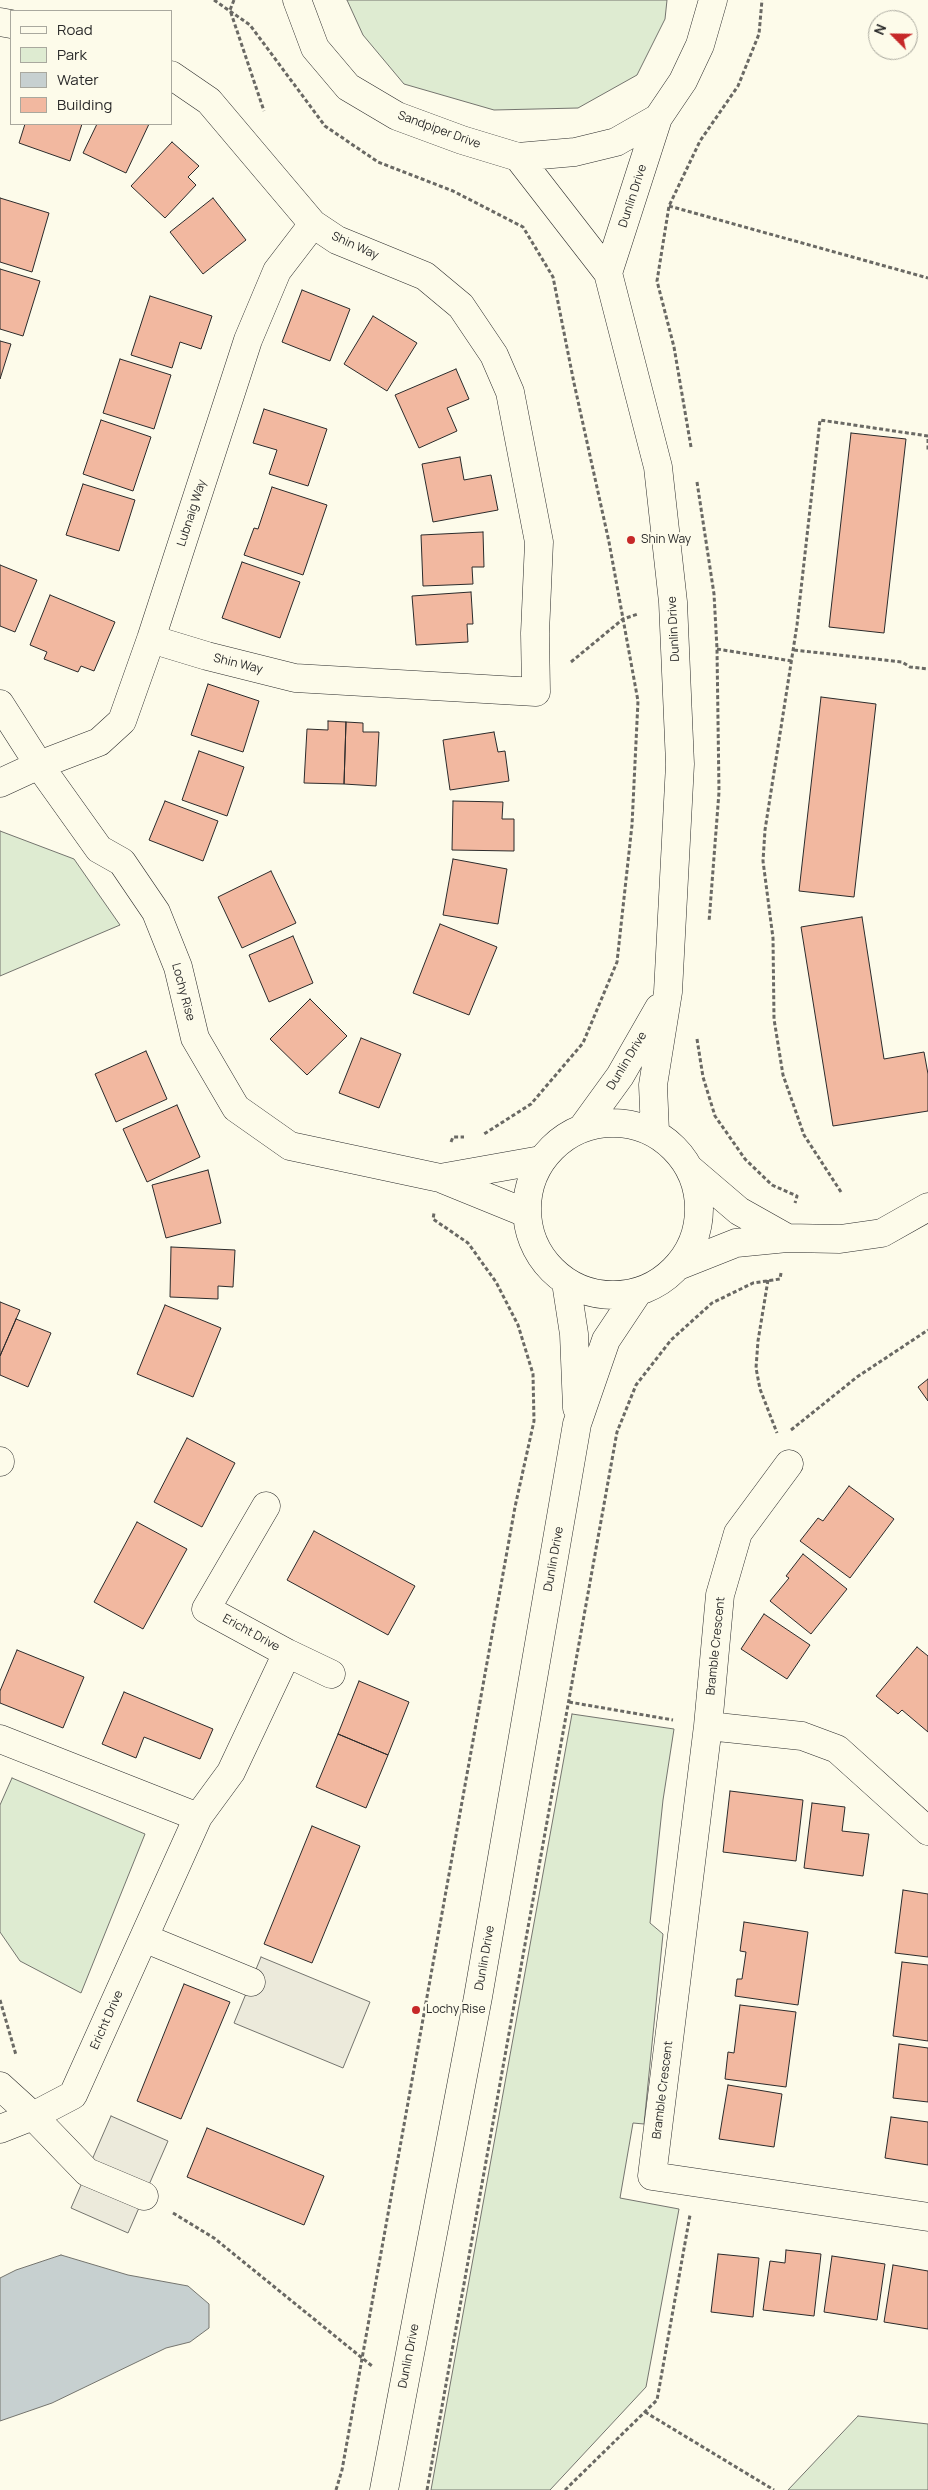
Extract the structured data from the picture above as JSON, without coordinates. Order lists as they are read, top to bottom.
{
  "streets": {
    "street": [
      "Sandpiper Drive",
      "Dunlin Drive",
      "Shin Way",
      "Lubnaig Way",
      "Lochy Rise",
      "Ericht Drive",
      "Bramble Crescent"
    ]
  },
  "crossings": [
    ["Sandpiper Drive", "Dunlin Drive"],
    ["Dunlin Drive", "Lochy Rise"],
    ["Shin Way", "Lubnaig Way"],
    ["Lubnaig Way", "Lochy Rise"]
  ],
  "places": ["Shin Way", "Lochy Rise"],
  "legend": [
    "Road",
    "Park",
    "Water",
    "Building"
  ],
  "north": "top left"
}
